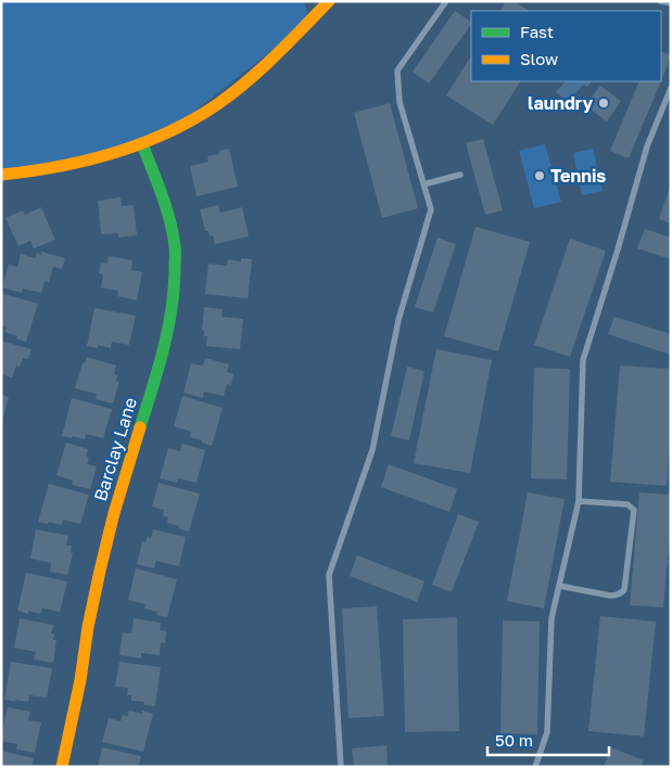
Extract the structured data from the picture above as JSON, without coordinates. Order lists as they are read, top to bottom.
{
  "streets": {
    "street": ["Barclay Lane"]
  },
  "places": ["laundry", "Tennis"],
  "legend": ["Fast", "Slow"],
  "scale_bar": "50 m"
}
